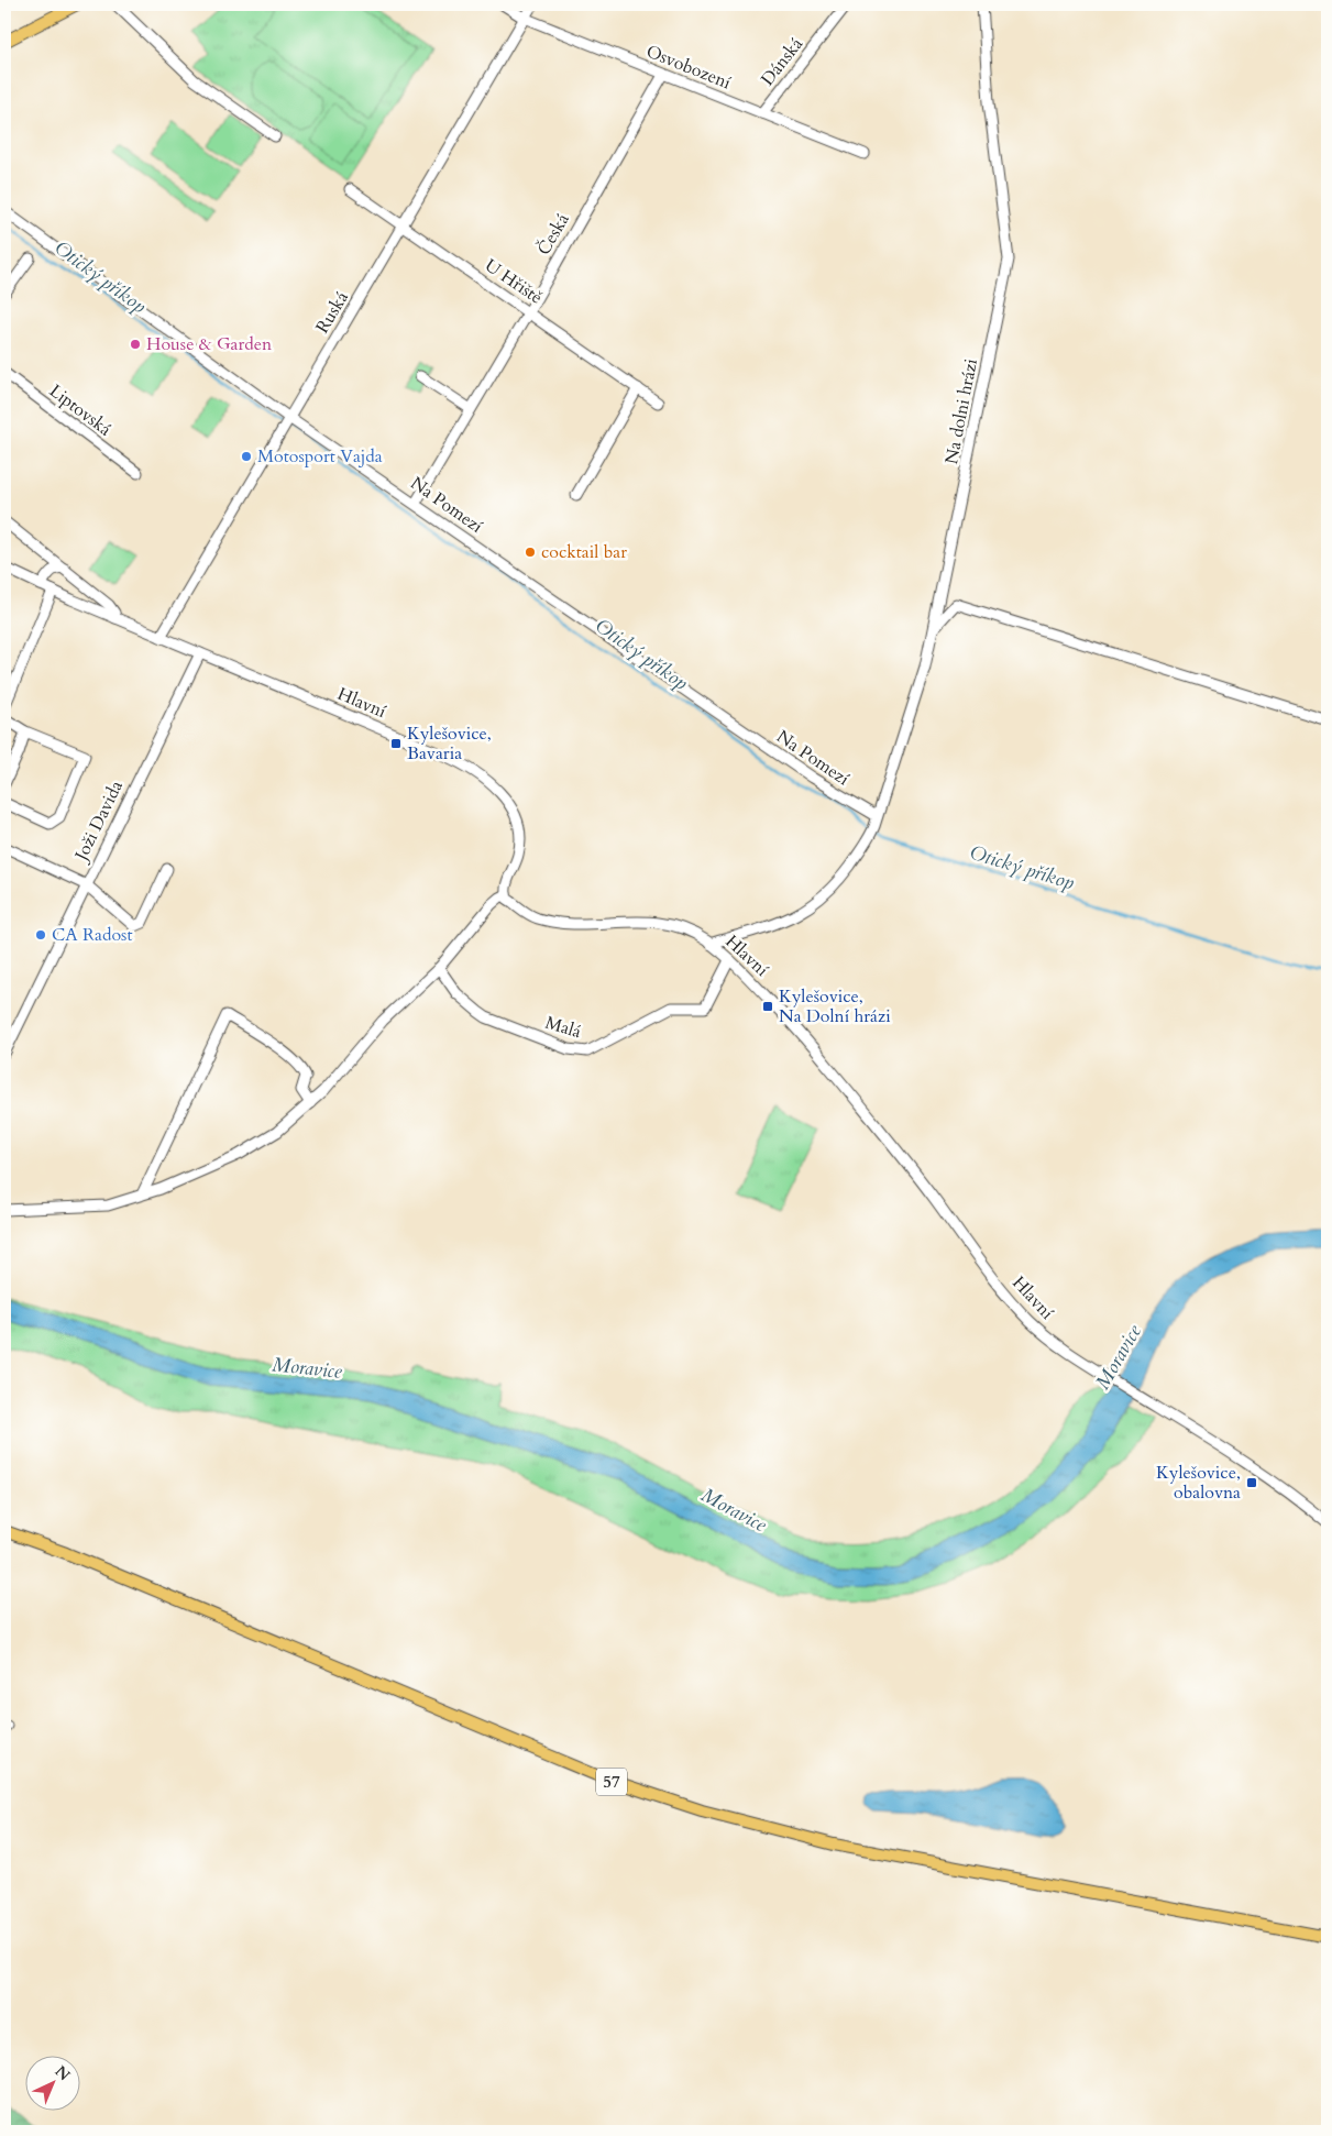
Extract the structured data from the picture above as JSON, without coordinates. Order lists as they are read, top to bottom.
{
  "streets": {
    "main road": ["57"],
    "street": [
      "Dánská",
      "Osvobození",
      "Česká",
      "U Hřiště",
      "Ruská",
      "Liptovská",
      "Na dolni hrázi",
      "Na Pomezí",
      "Hlavní",
      "Joži Davida",
      "Malá"
    ]
  },
  "crossings": [
    ["Dánská", "Osvobození"],
    ["Osvobození", "Česká"],
    ["Osvobození", "Ruská"],
    ["Česká", "U Hřiště"],
    ["Česká", "Na Pomezí"],
    ["U Hřiště", "Ruská"],
    ["Ruská", "Na Pomezí"],
    ["Ruská", "Hlavní"],
    ["Na dolni hrázi", "Na Pomezí"],
    ["Na dolni hrázi", "Hlavní"],
    ["Hlavní", "Joži Davida"],
    ["Hlavní", "Malá"]
  ],
  "water": ["Otický příkop", "Moravice"],
  "places": {
    "other": [
      "House & Garden",
      "Motosport Vajda",
      "cocktail bar",
      "CA Radost"
    ],
    "transit": ["Kylešovice, Bavaria", "Kylešovice, Na Dolní hrázi", "Kylešovice, obalovna"]
  },
  "north": "top right"
}
